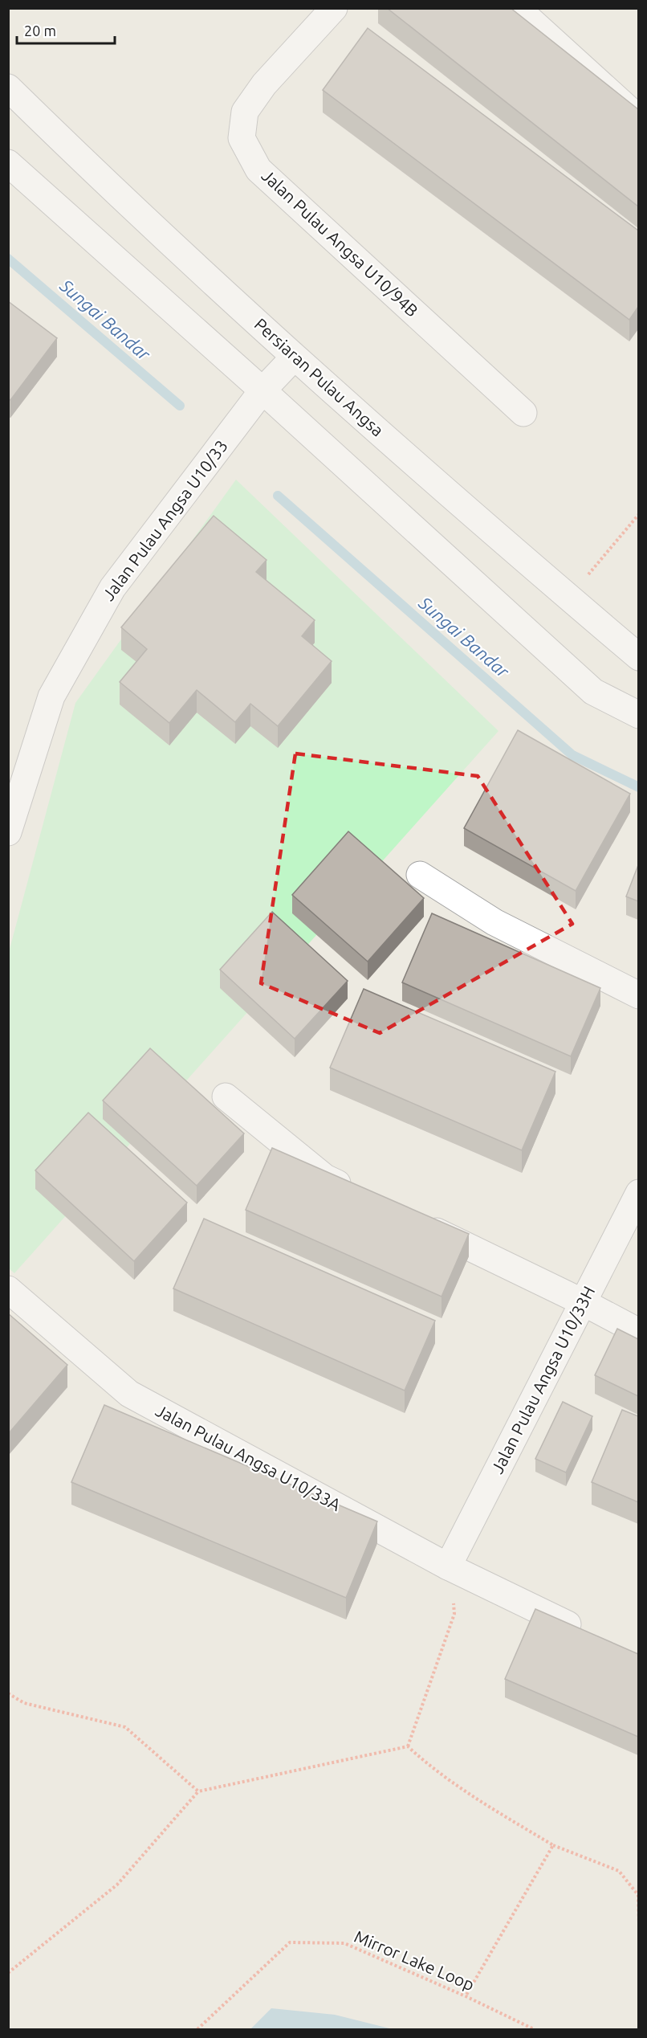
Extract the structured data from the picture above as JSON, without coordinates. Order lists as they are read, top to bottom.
{
  "streets": {
    "street": [
      "Jalan Pulau Angsa U10/94B",
      "Persiaran Pulau Angsa",
      "Jalan Pulau Angsa U10/33",
      "Jalan Pulau Angsa U10/33H",
      "Jalan Pulau Angsa U10/33A"
    ],
    "path": ["Mirror Lake Loop"]
  },
  "crossings": [
    ["Persiaran Pulau Angsa", "Jalan Pulau Angsa U10/33"],
    ["Jalan Pulau Angsa U10/33H", "Jalan Pulau Angsa U10/33A"]
  ],
  "water": ["Sungai Bandar"],
  "scale_bar": "20 m"
}
